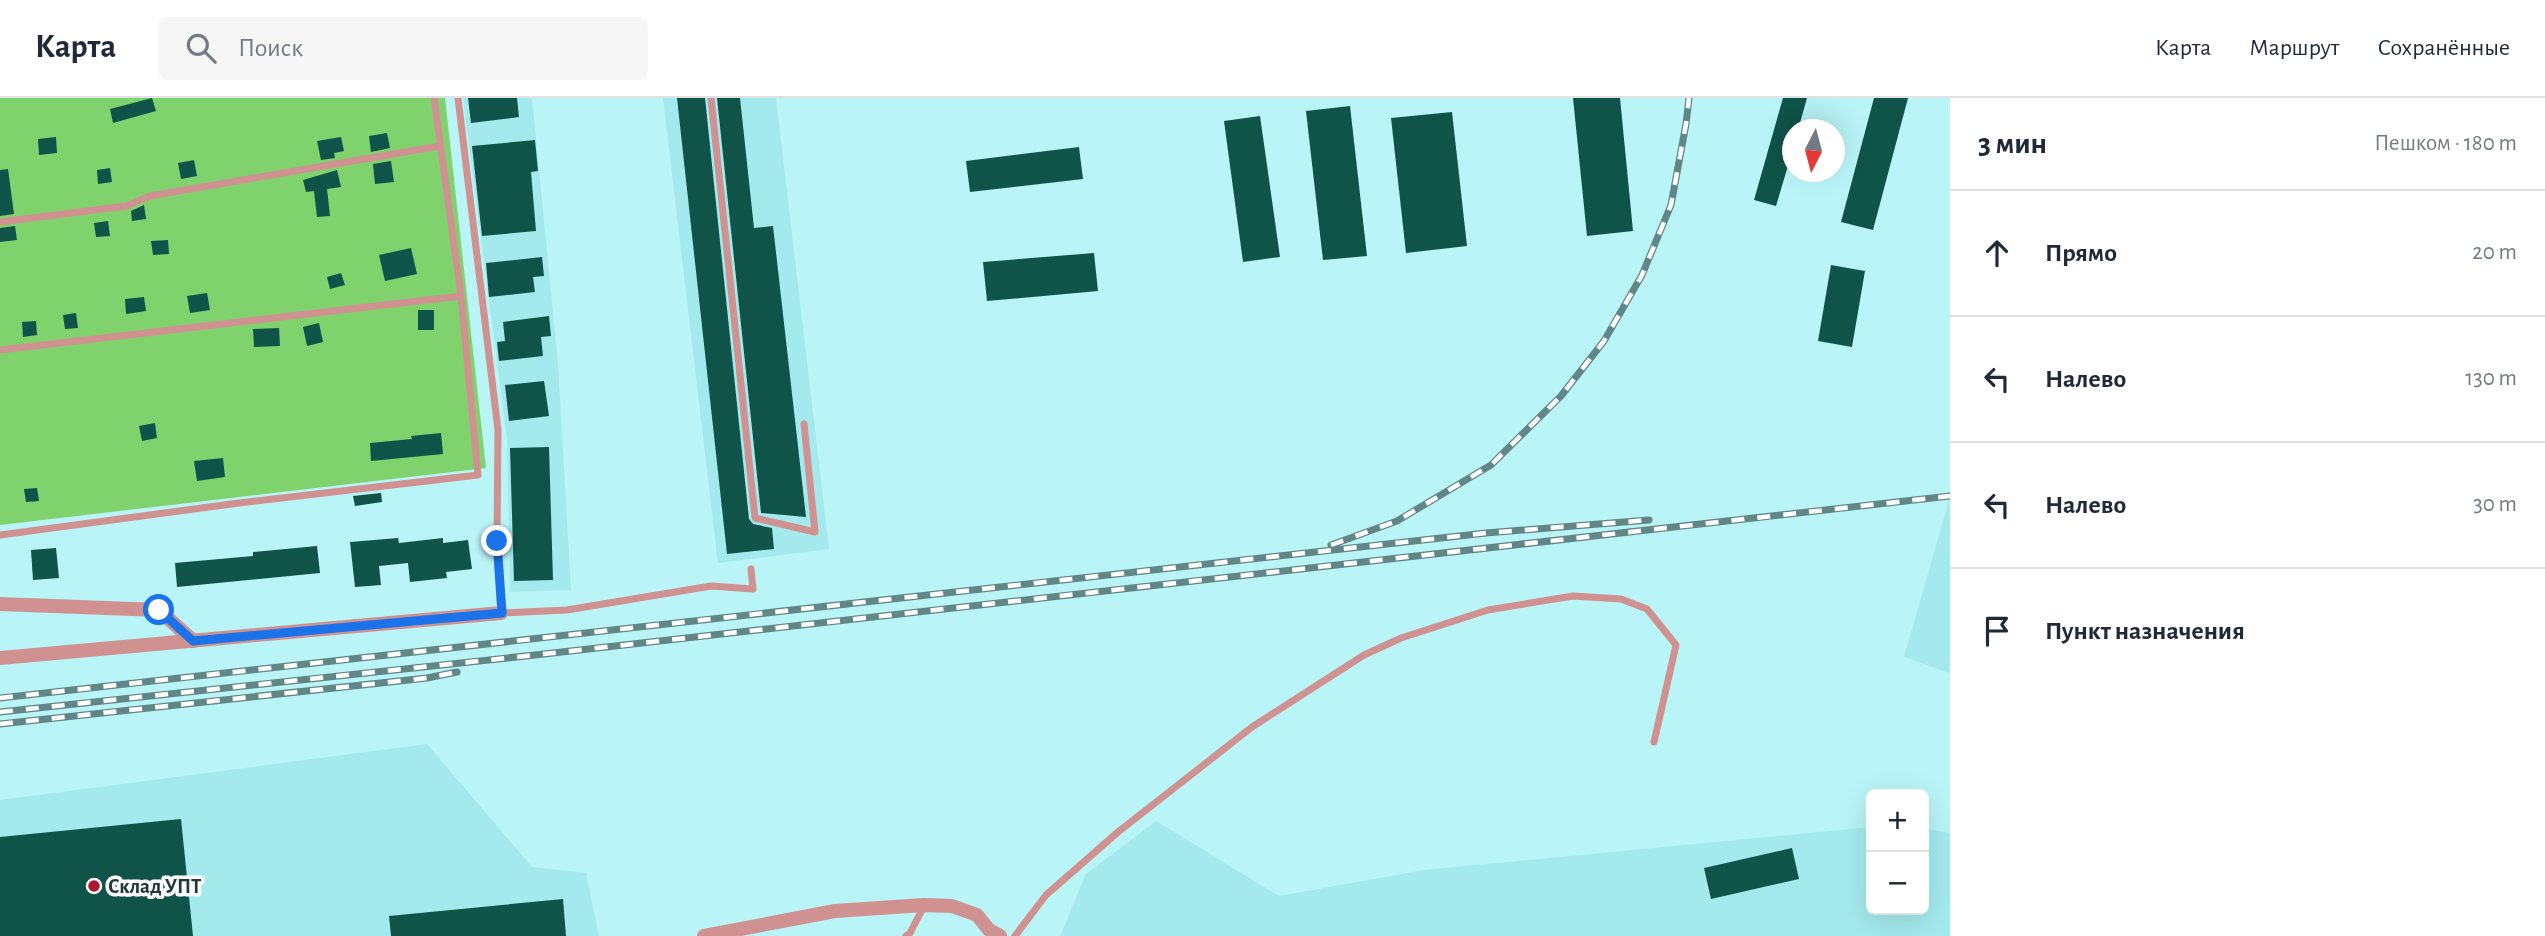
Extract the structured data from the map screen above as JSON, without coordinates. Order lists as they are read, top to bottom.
{
  "places": ["Склад УПТ"],
  "north": "bottom",
  "page": {
    "header": "Карта",
    "search": "Поиск",
    "nav": ["Карта", "Маршрут", "Сохранённые"],
    "heading": ["3 мин", "Пешком · 180 m"],
    "list": [
      ["Прямо", "20 m"],
      ["Налево", "130 m"],
      ["Налево", "30 m"],
      "Пункт назначения"
    ],
    "map_buttons": ["+", "−"]
  }
}
